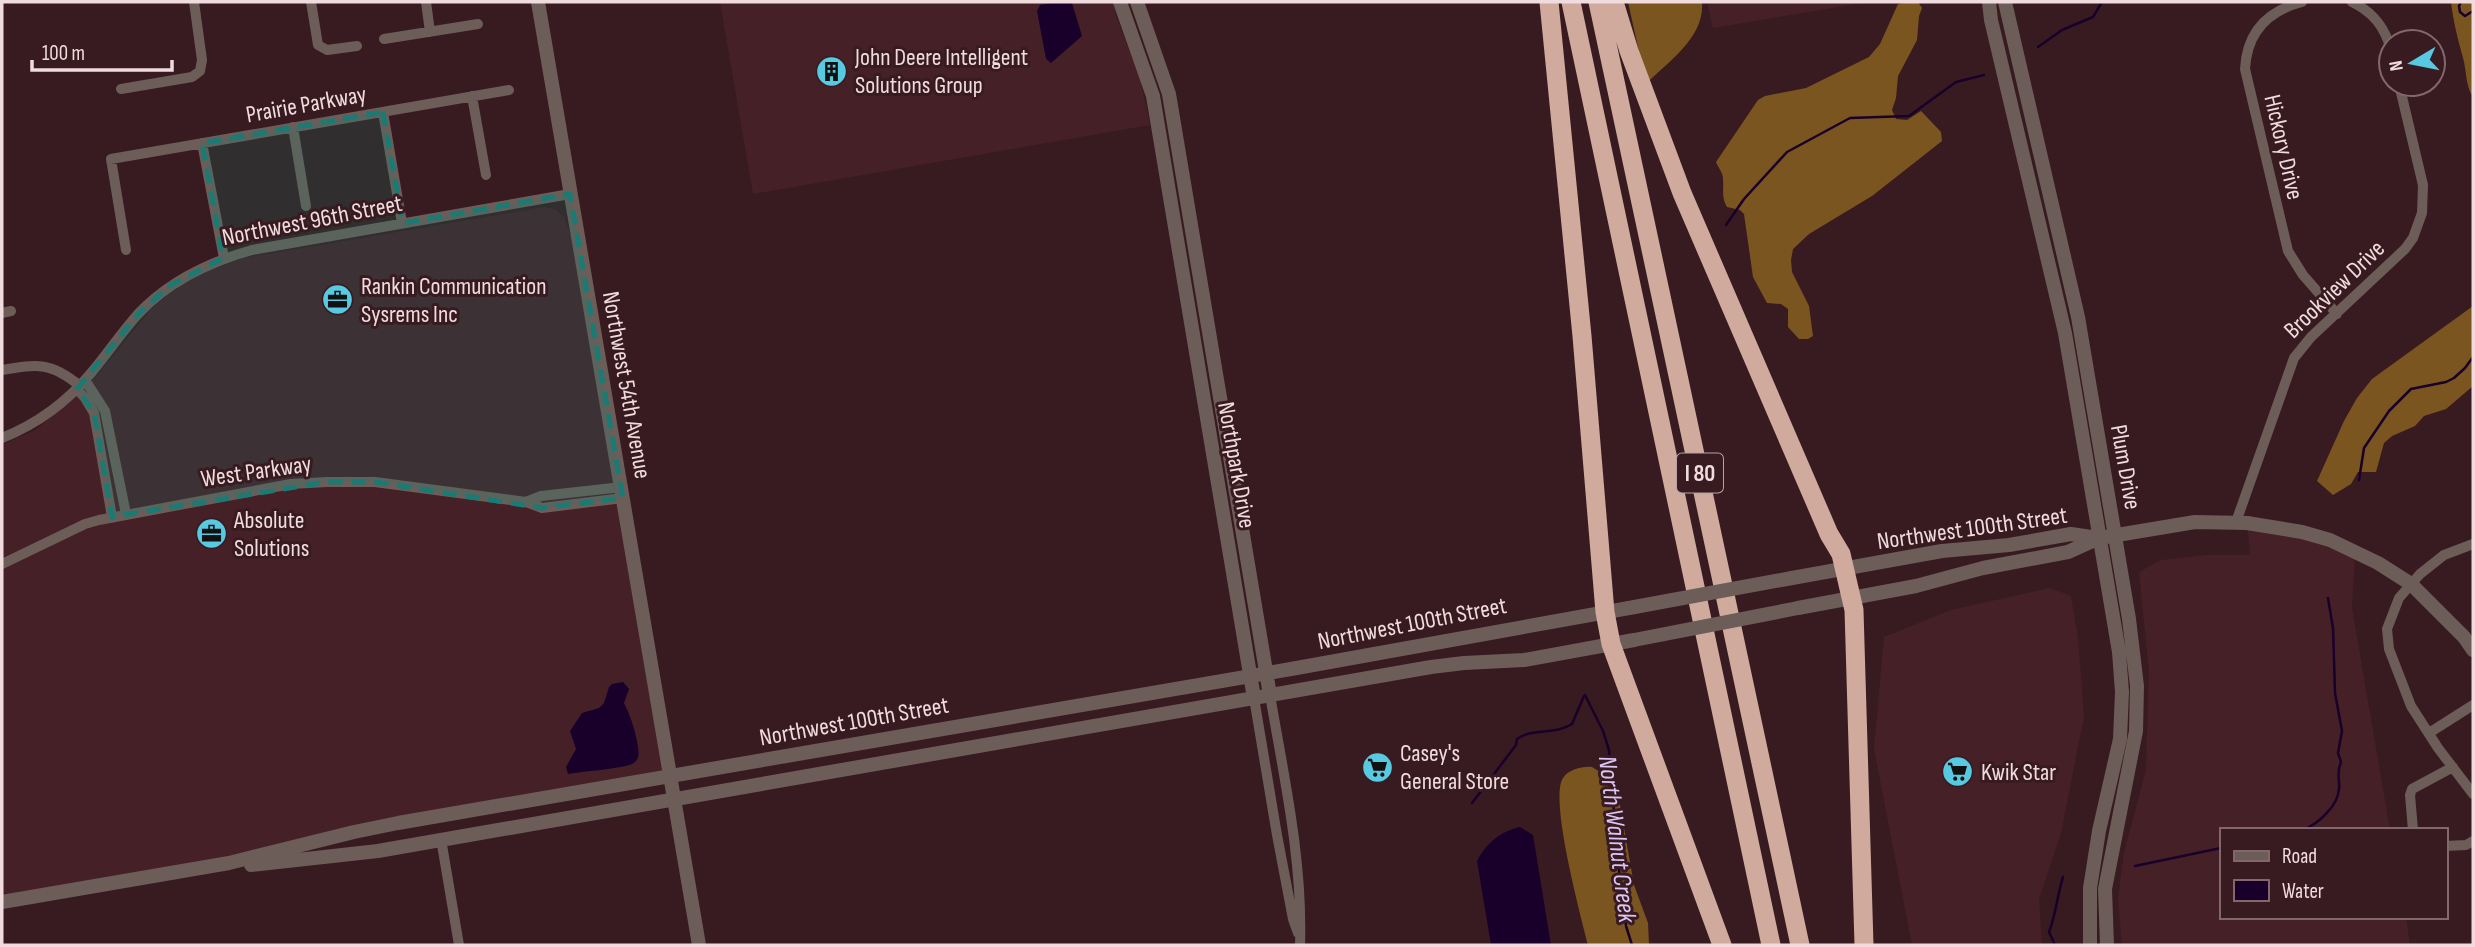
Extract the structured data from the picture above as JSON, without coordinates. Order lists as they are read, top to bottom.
{
  "streets": {
    "highway": ["I 80"],
    "street": [
      "Prairie Parkway",
      "Hickory Drive",
      "Northwest 96th Street",
      "Brookview Drive",
      "Northwest 54th Avenue",
      "Northpark Drive",
      "Plum Drive",
      "West Parkway",
      "Northwest 100th Street"
    ]
  },
  "crossings": [
    ["Hickory Drive", "Brookview Drive"],
    ["Northwest 96th Street", "Northwest 54th Avenue"],
    ["Northwest 54th Avenue", "West Parkway"],
    ["Northwest 54th Avenue", "Northwest 100th Street"],
    ["Northpark Drive", "Northwest 100th Street"],
    ["Plum Drive", "Northwest 100th Street"]
  ],
  "water": ["North Walnut Creek"],
  "places": {
    "building": ["John Deere Intelligent Solutions Group"],
    "office": ["Rankin Communication Sysrems Inc", "Absolute Solutions"],
    "supermarket": ["Casey's General Store", "Kwik Star"]
  },
  "legend": ["Road", "Water"],
  "scale_bar": "100 m",
  "north": "left"
}
